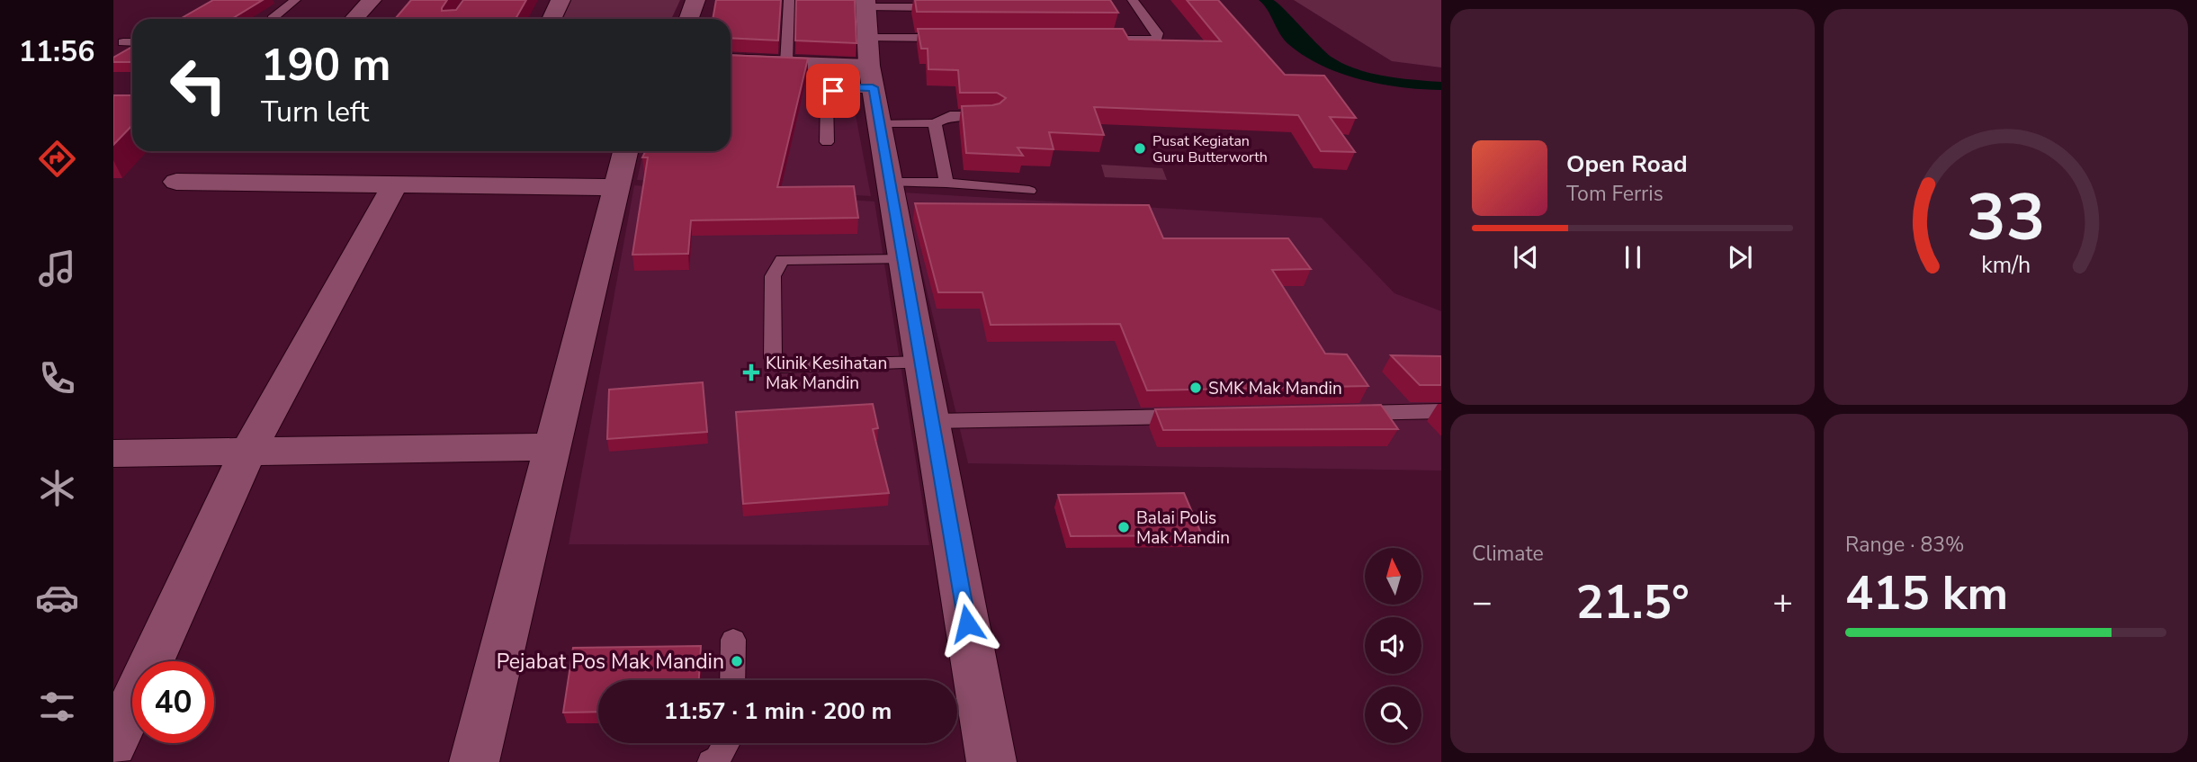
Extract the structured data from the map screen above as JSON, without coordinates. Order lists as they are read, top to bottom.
{
  "places": {
    "other": [
      "Pusat Kegiatan Guru Butterworth",
      "SMK Mak Mandin",
      "Balai Polis Mak Mandin",
      "Pejabat Pos Mak Mandin"
    ],
    "health": ["Klinik Kesihatan Mak Mandin"]
  },
  "north": "top",
  "page": {
    "tabs": "11:56",
    "turn": ["190 m", "Turn left"],
    "song": ["Open Road", "Tom Ferris"],
    "tile": [
      "Climate",
      ["Range · 83%", "415 km"]
    ],
    "heat": ["−", "21.5°", "+"],
    "limit": "40",
    "trip": "11:57 · 1 min · 200 m",
    "gauge": ["33", "km/h"]
  }
}
